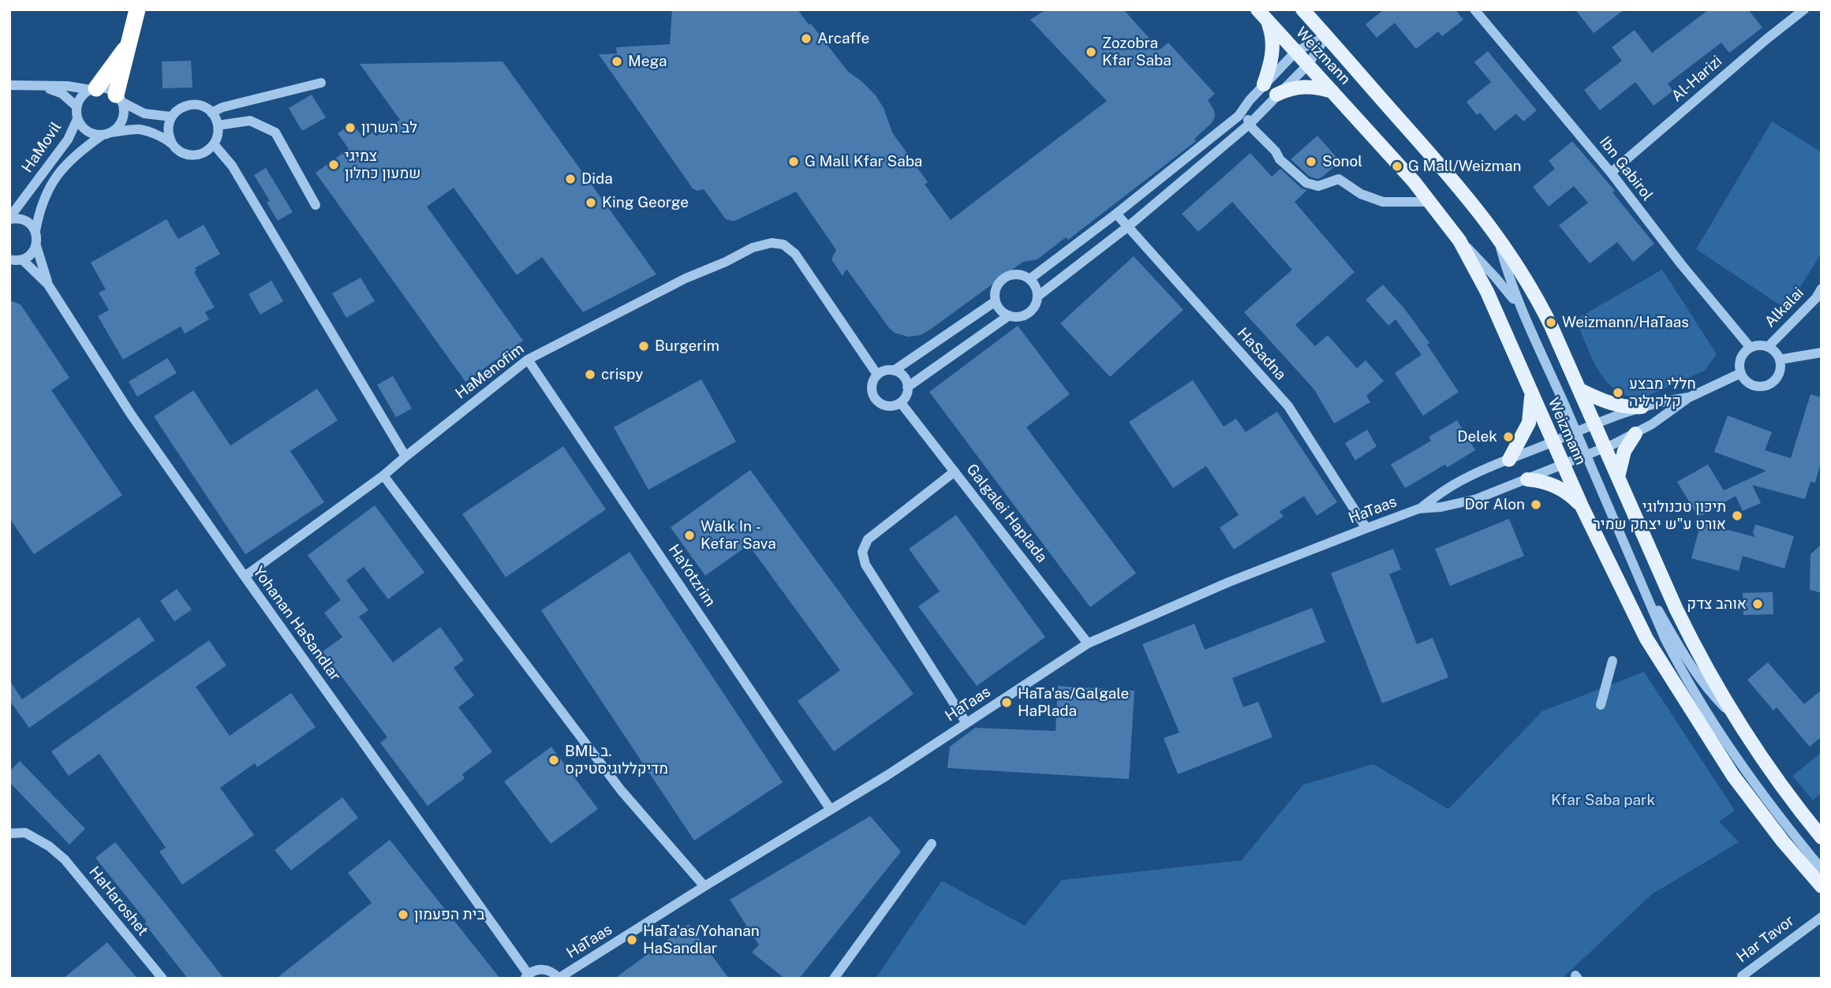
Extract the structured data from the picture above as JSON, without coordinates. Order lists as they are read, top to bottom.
{
  "streets": {
    "main road": ["Weizmann"],
    "street": [
      "Al-Harizi",
      "HaMovil",
      "Ibn Gabirol",
      "Alkalai",
      "HaSadna",
      "HaMenofim",
      "HaTaas",
      "Galgalei Haplada",
      "HaYotzrim",
      "Yohanan HaSandlar",
      "HaHaroshet",
      "Har Tavor"
    ]
  },
  "crossings": [
    ["Weizmann", "HaTaas"],
    ["Al-Harizi", "Ibn Gabirol"],
    ["HaMovil", "Yohanan HaSandlar"],
    ["Ibn Gabirol", "Alkalai"],
    ["HaSadna", "HaTaas"],
    ["HaMenofim", "Galgalei Haplada"],
    ["HaMenofim", "HaYotzrim"],
    ["HaMenofim", "Yohanan HaSandlar"],
    ["HaTaas", "Galgalei Haplada"],
    ["HaTaas", "HaYotzrim"]
  ],
  "parks": ["Kfar Saba park"],
  "places": [
    "Arcaffe",
    "Zozobra Kfar Saba",
    "Mega",
    "לב השרון",
    "G Mall Kfar Saba",
    "Sonol",
    "צמיגי שמעון כחלון",
    "G Mall/Weizman",
    "Dida",
    "King George",
    "Weizmann/HaTaas",
    "Burgerim",
    "crispy",
    "חללי מבצע קלקיליה",
    "Delek",
    "Dor Alon",
    "תיכון טכנולוגי אורט ע\"ש יצחק שמיר",
    "Walk In - Kefar Sava",
    "אוהב צדק",
    "HaTa'as/Galgale HaPlada",
    "BML ב. מדיקללוגיסטיקס",
    "בית הפעמון",
    "HaTa'as/Yohanan HaSandlar"
  ]
}
